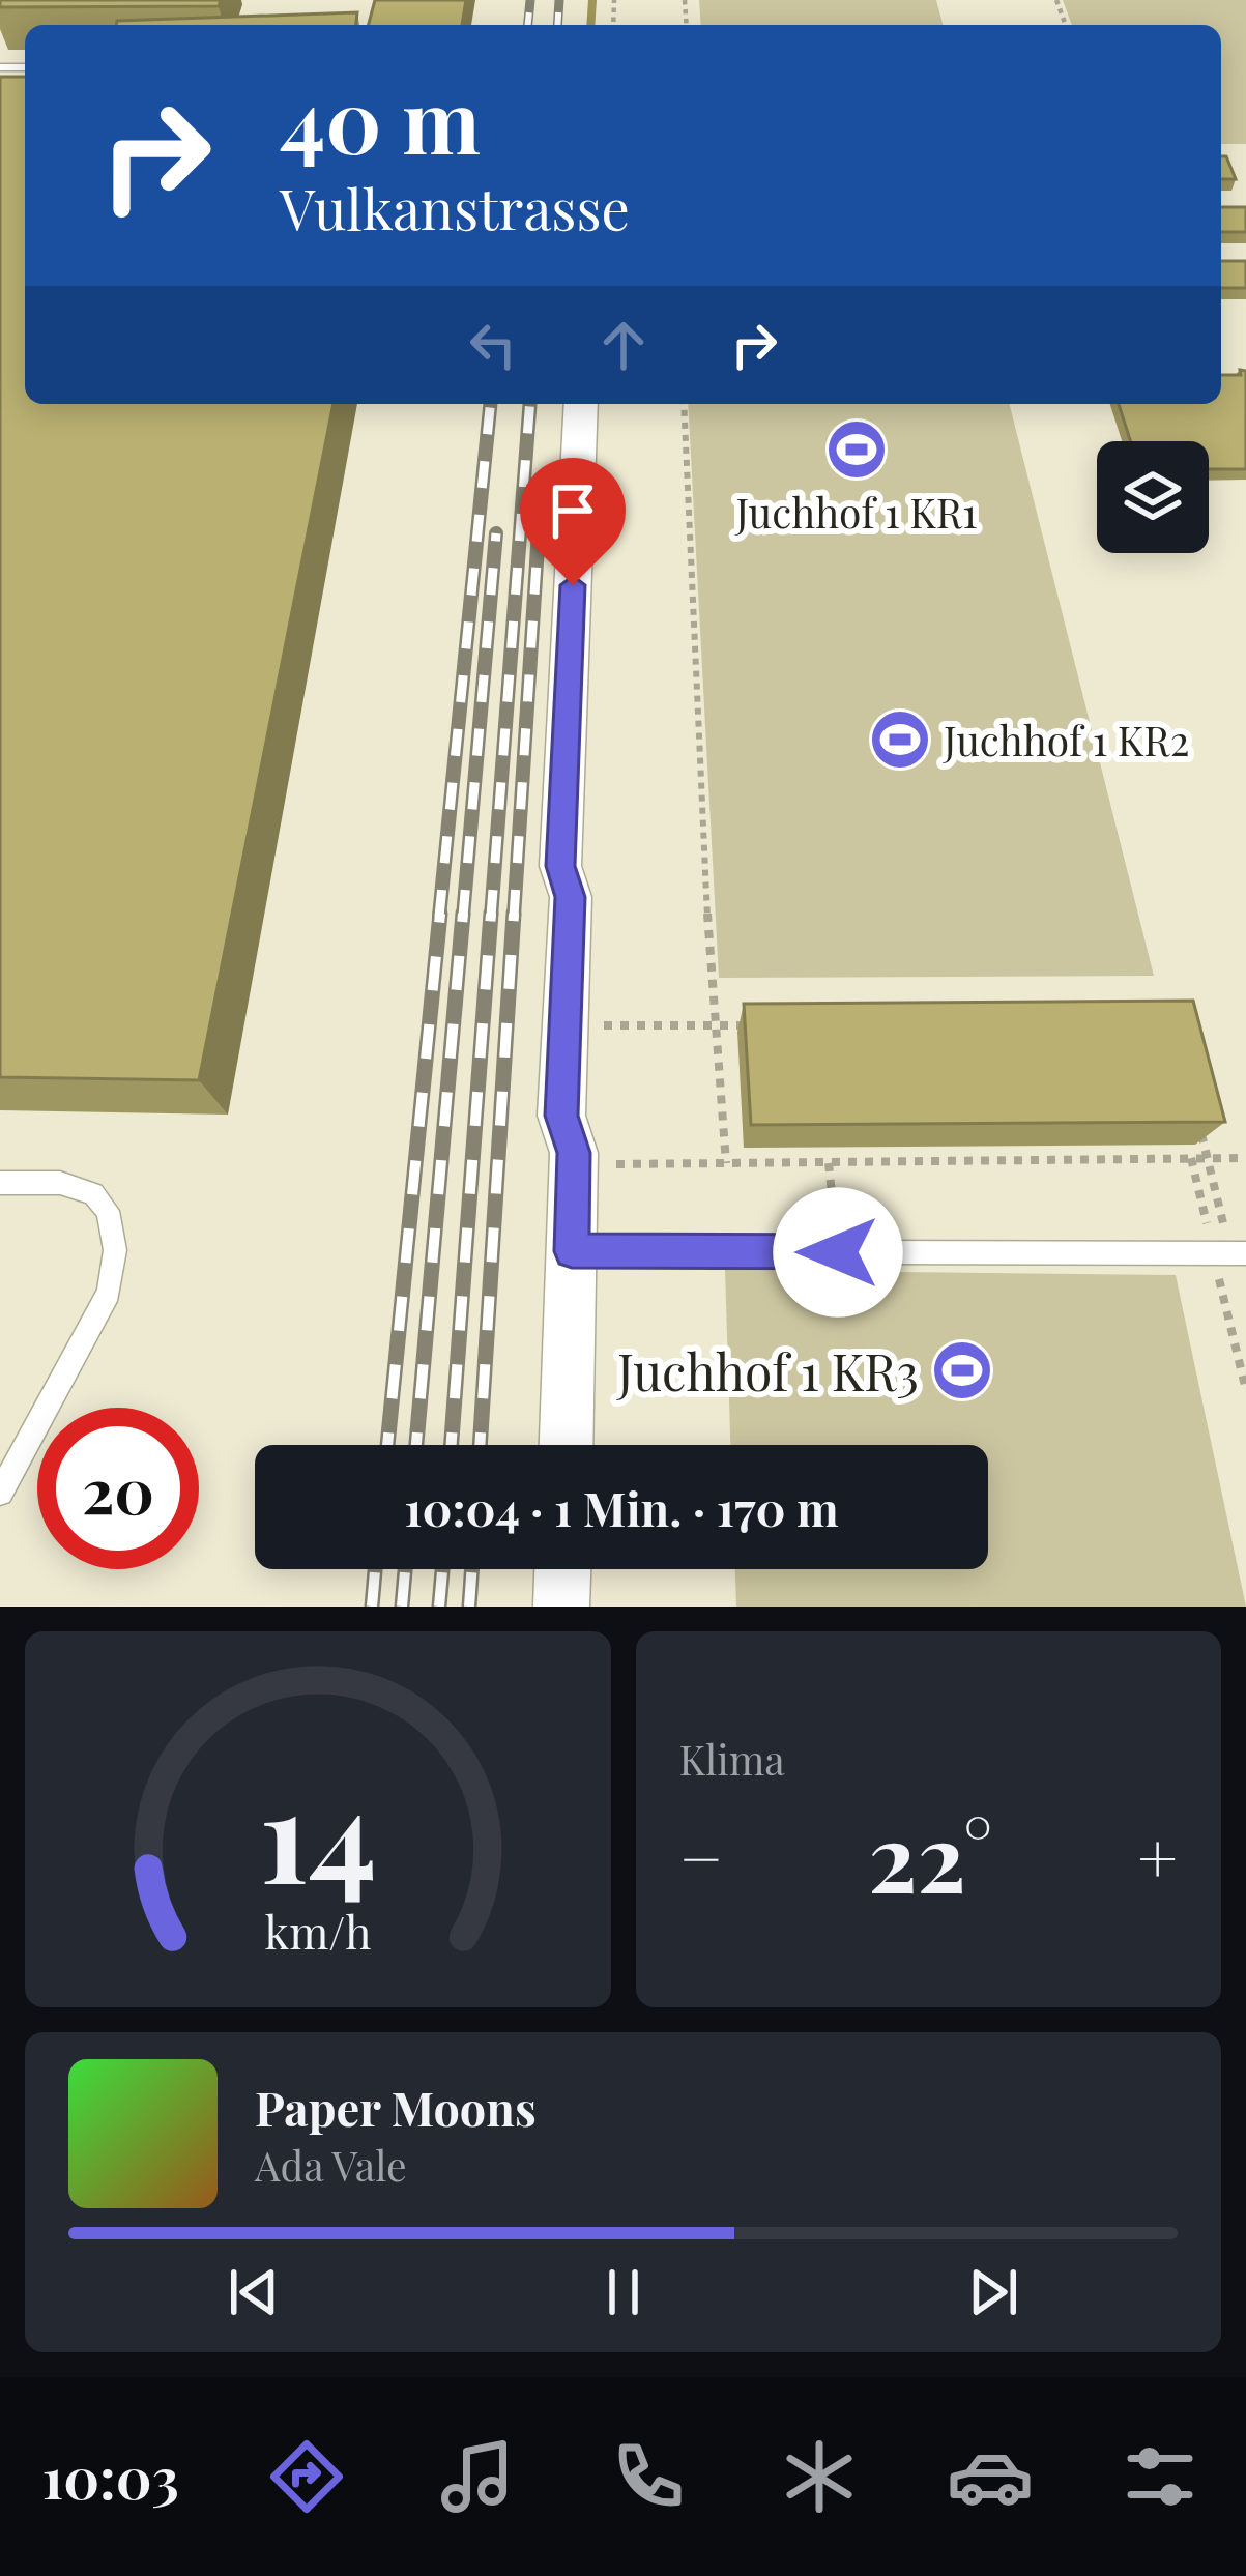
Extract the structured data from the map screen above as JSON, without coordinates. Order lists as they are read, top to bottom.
{
  "places": {
    "sports": ["Juchhof 1 KR1", "Juchhof 1 KR2", "Juchhof 1 KR3"]
  },
  "page": {
    "turn": ["40 m", "Vulkanstrasse"],
    "limit": "20",
    "trip": "10:04 · 1 Min. · 170 m",
    "tile": "Klima",
    "heat": ["−", "22°", "+"],
    "song": ["Paper Moons", "Ada Vale"],
    "tabs": "10:03",
    "gauge": ["14", "km/h"]
  }
}
